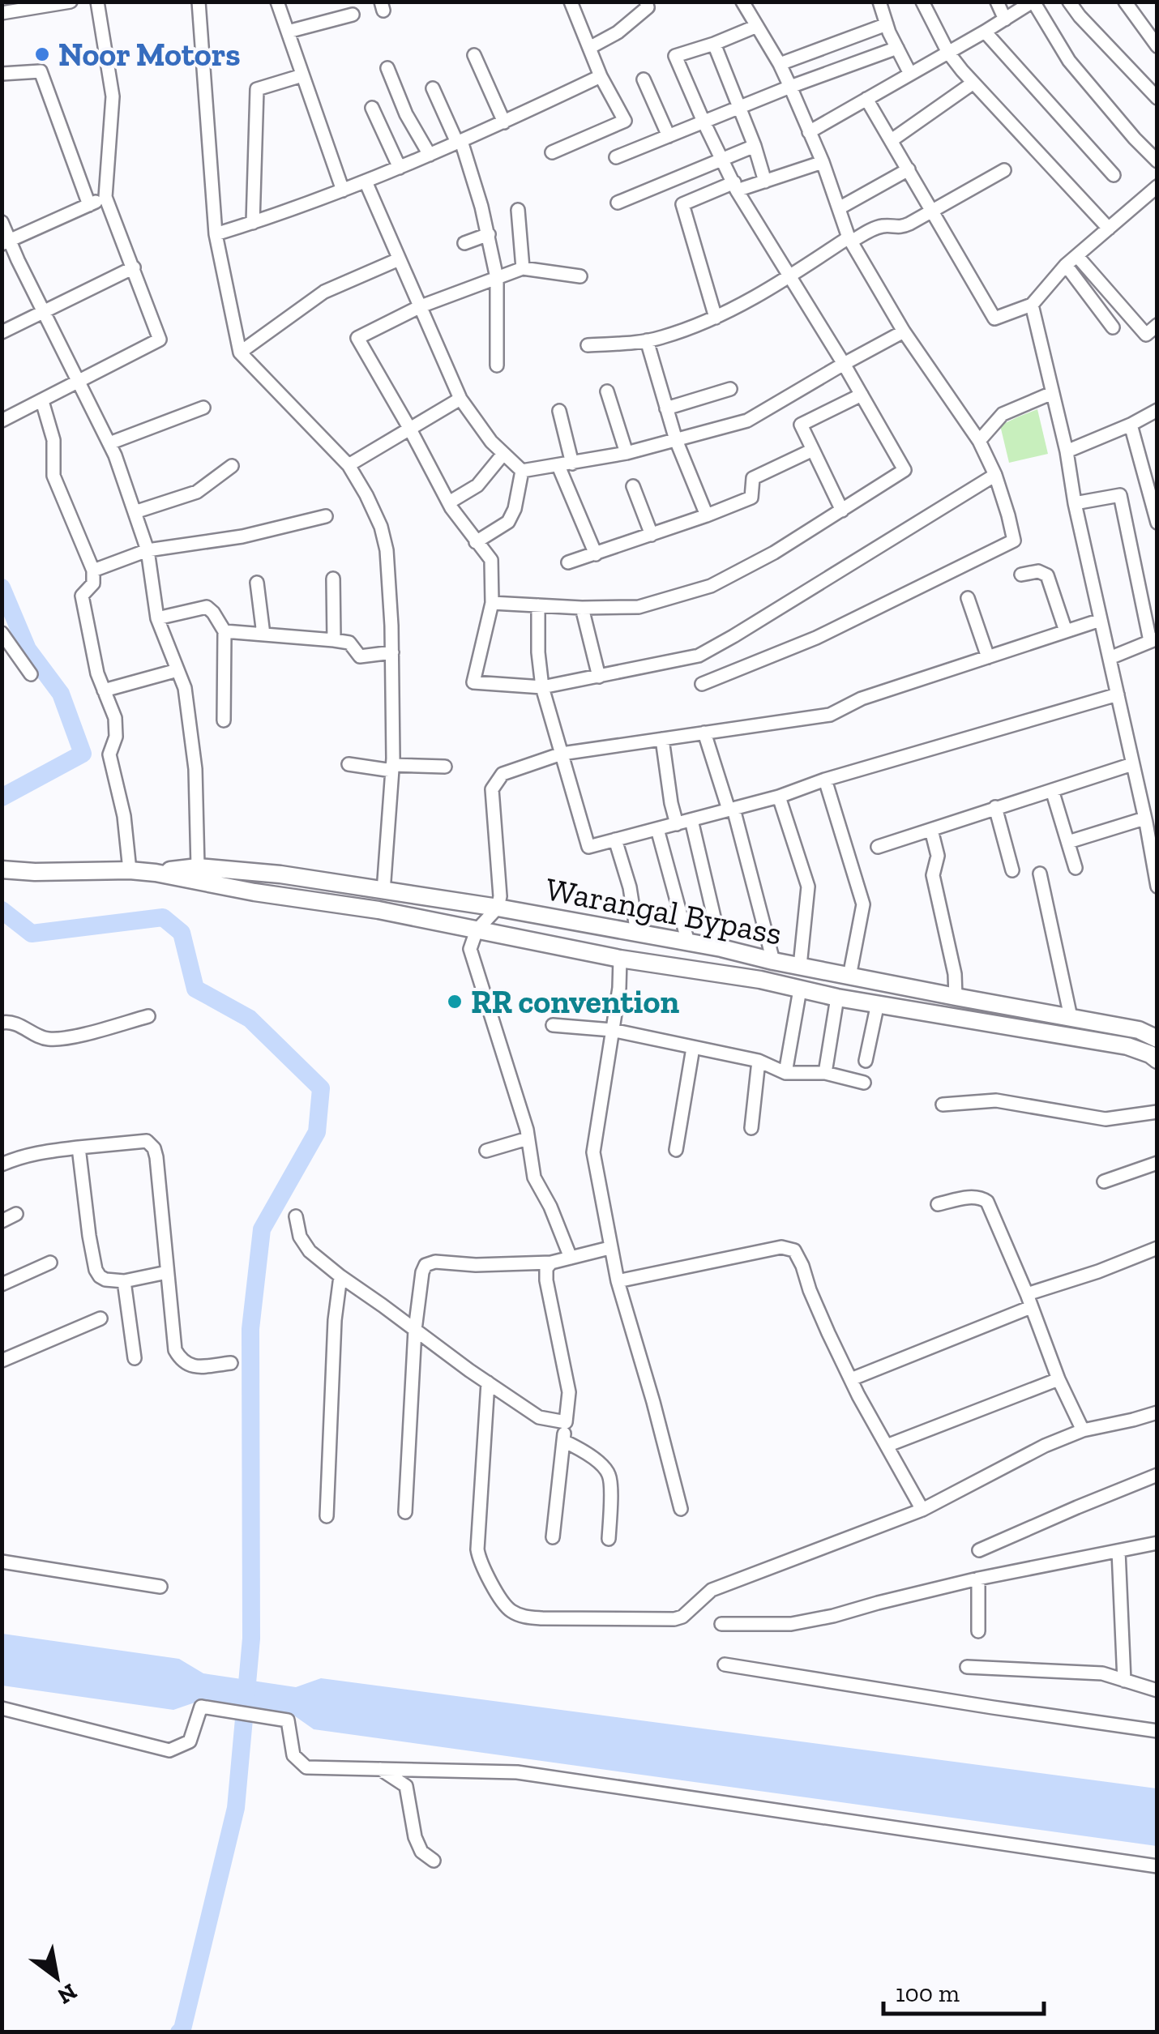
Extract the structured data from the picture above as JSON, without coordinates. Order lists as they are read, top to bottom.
{
  "streets": {
    "main road": ["Warangal Bypass"]
  },
  "places": ["Noor Motors", "RR convention"],
  "scale_bar": "100 m",
  "north": "bottom right"
}
